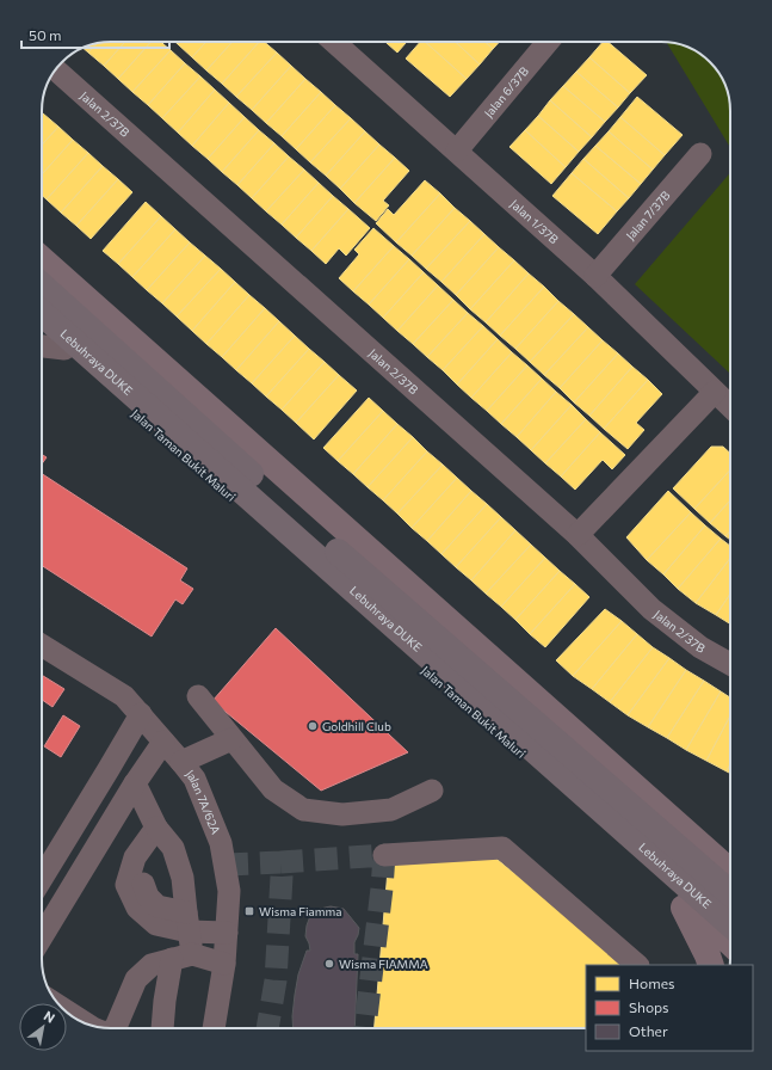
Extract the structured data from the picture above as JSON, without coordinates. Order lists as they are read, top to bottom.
{
  "streets": {
    "highway": ["Lebuhraya DUKE"],
    "main road": ["Jalan Taman Bukit Maluri"],
    "street": [
      "Jalan 6/37B",
      "Jalan 2/37B",
      "Jalan 7/37B",
      "Jalan 1/37B",
      "Jalan 7A/62A"
    ]
  },
  "crossings": [
    ["Jalan 6/37B", "Jalan 1/37B"],
    ["Jalan 7/37B", "Jalan 1/37B"]
  ],
  "places": {
    "other": ["Goldhill Club", "Wisma FIAMMA"],
    "transit": ["Wisma Fiamma"]
  },
  "legend": ["Homes", "Shops", "Other"],
  "scale_bar": "50 m",
  "north": "top right"
}
